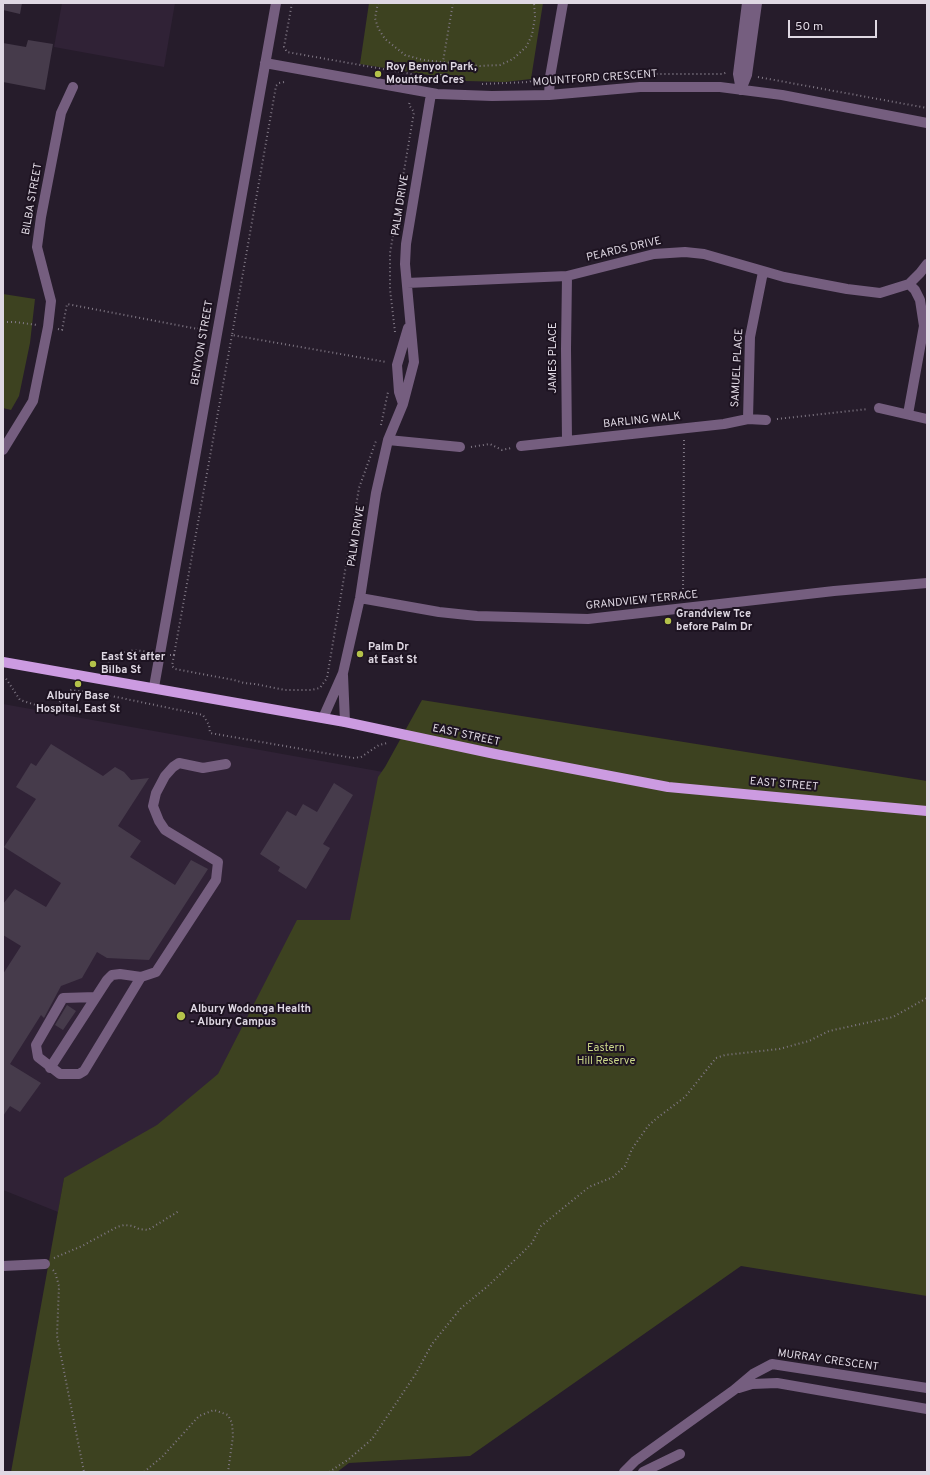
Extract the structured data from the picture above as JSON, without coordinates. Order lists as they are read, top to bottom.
{
  "streets": {
    "main road": ["EAST STREET"],
    "street": [
      "MOUNTFORD CRESCENT",
      "BILBA STREET",
      "PALM DRIVE",
      "PEARDS DRIVE",
      "BENYON STREET",
      "JAMES PLACE",
      "SAMUEL PLACE",
      "BARLING WALK",
      "GRANDVIEW TERRACE",
      "MURRAY CRESCENT"
    ]
  },
  "crossings": [
    ["MOUNTFORD CRESCENT", "PALM DRIVE"],
    ["MOUNTFORD CRESCENT", "BENYON STREET"],
    ["PALM DRIVE", "PEARDS DRIVE"],
    ["PALM DRIVE", "GRANDVIEW TERRACE"],
    ["PALM DRIVE", "EAST STREET"],
    ["PEARDS DRIVE", "JAMES PLACE"],
    ["PEARDS DRIVE", "SAMUEL PLACE"],
    ["BENYON STREET", "EAST STREET"],
    ["JAMES PLACE", "BARLING WALK"],
    ["SAMUEL PLACE", "BARLING WALK"]
  ],
  "parks": ["Eastern Hill Reserve"],
  "places": [
    "Roy Benyon Park, Mountford Cres",
    "Grandview Tce before Palm Dr",
    "Palm Dr at East St",
    "East St after Bilba St",
    "Albury Base Hospital, East St",
    "Albury Wodonga Health - Albury Campus"
  ],
  "scale_bar": "50 m"
}
